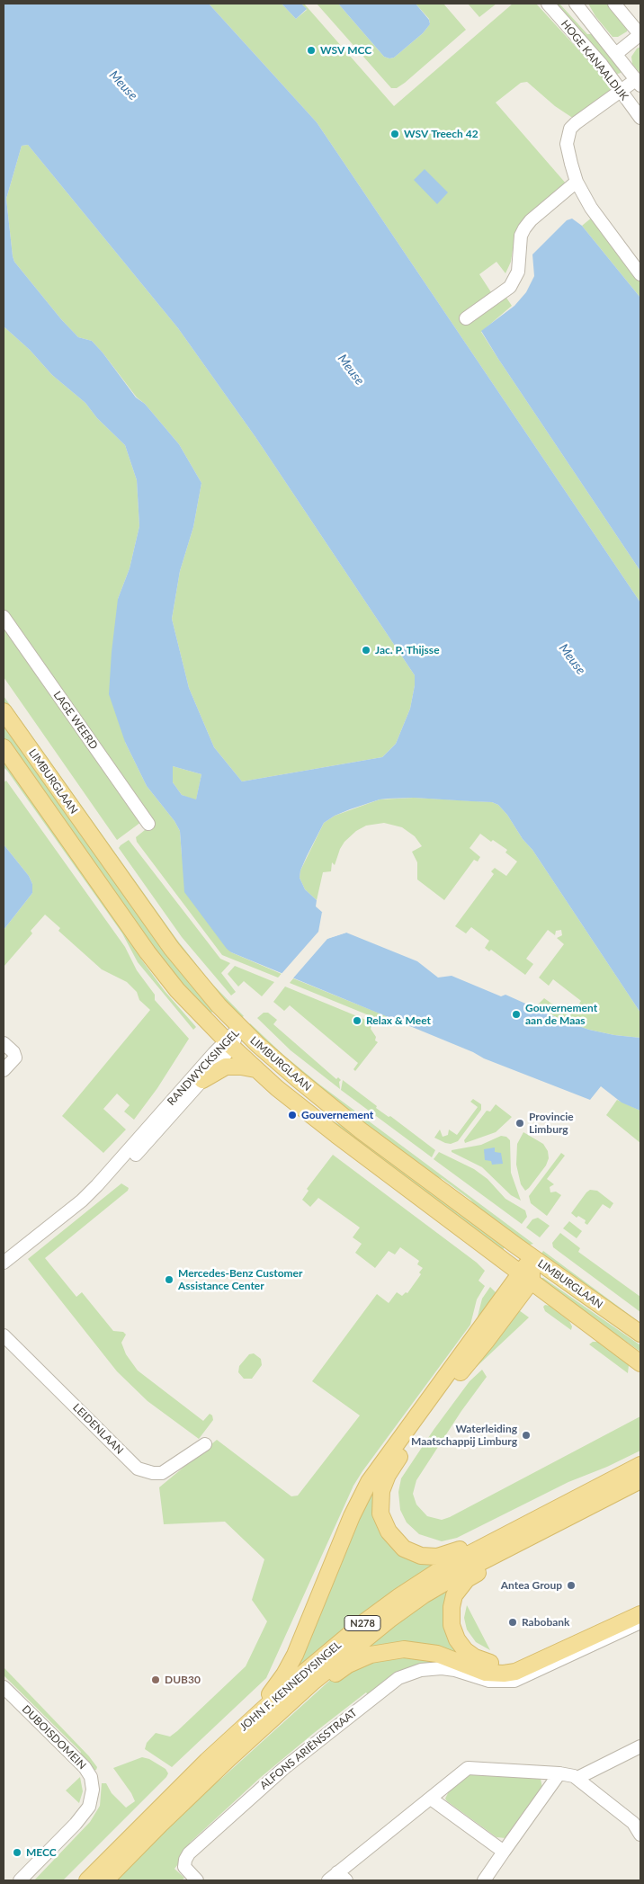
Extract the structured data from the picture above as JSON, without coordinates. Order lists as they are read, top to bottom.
{
  "streets": {
    "main road": ["LIMBURGLAAN", "N278", "JOHN F. KENNEDYSINGEL"],
    "street": [
      "HOGE KANAALDIJK",
      "LAGE WEERD",
      "RANDWYCKSINGEL",
      "LEIDENLAAN",
      "DUBOISDOMEIN",
      "ALFONS ARIËNSSTRAAT"
    ]
  },
  "crossings": [
    ["LIMBURGLAAN", "RANDWYCKSINGEL"]
  ],
  "water": ["Meuse"],
  "places": [
    "WSV MCC",
    "WSV Treech 42",
    "Jac. P. Thijsse",
    "Gouvernement aan de Maas",
    "Relax & Meet",
    "Gouvernement",
    "Provincie Limburg",
    "Mercedes-Benz Customer Assistance Center",
    "Waterleiding Maatschappij Limburg",
    "Antea Group",
    "Rabobank",
    "DUB30",
    "MECC"
  ]
}
